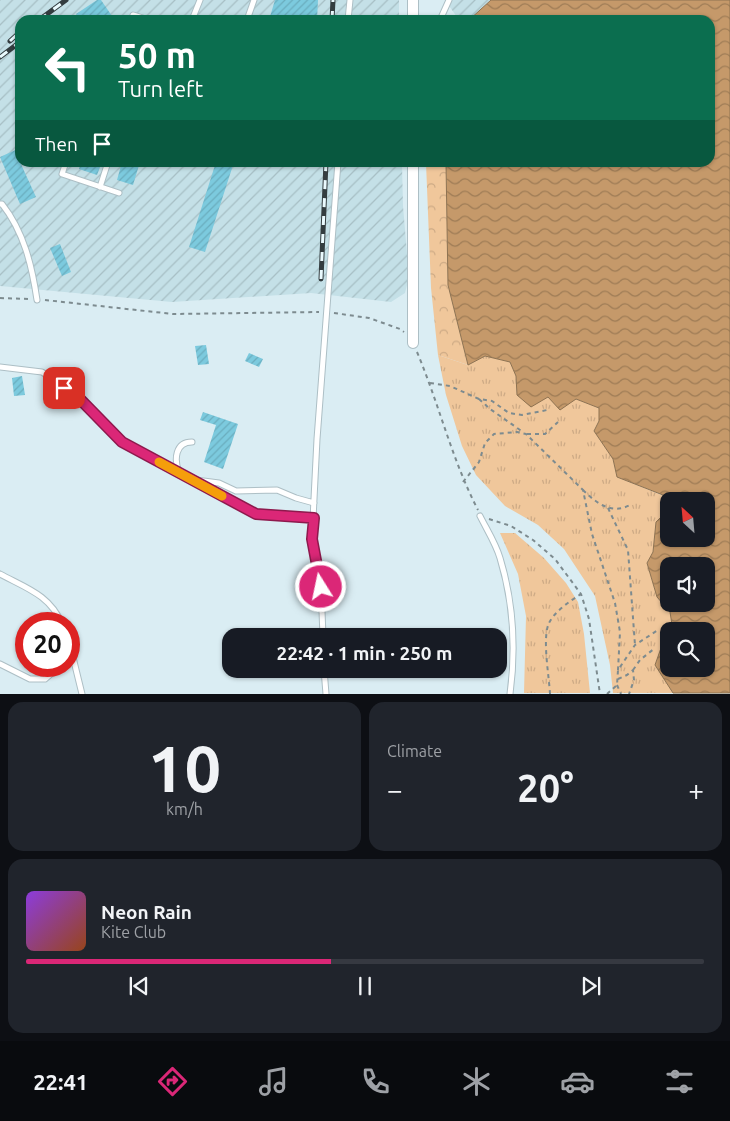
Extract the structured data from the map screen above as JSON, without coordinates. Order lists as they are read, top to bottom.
{
  "north": "top left",
  "page": {
    "turn": ["50 m", "Turn left"],
    "then": "Then",
    "limit": "20",
    "trip": "22:42 · 1 min · 250 m",
    "tile": [
      ["10", "km/h"],
      "Climate"
    ],
    "heat": ["−", "20°", "+"],
    "song": ["Neon Rain", "Kite Club"],
    "tabs": "22:41"
  }
}
